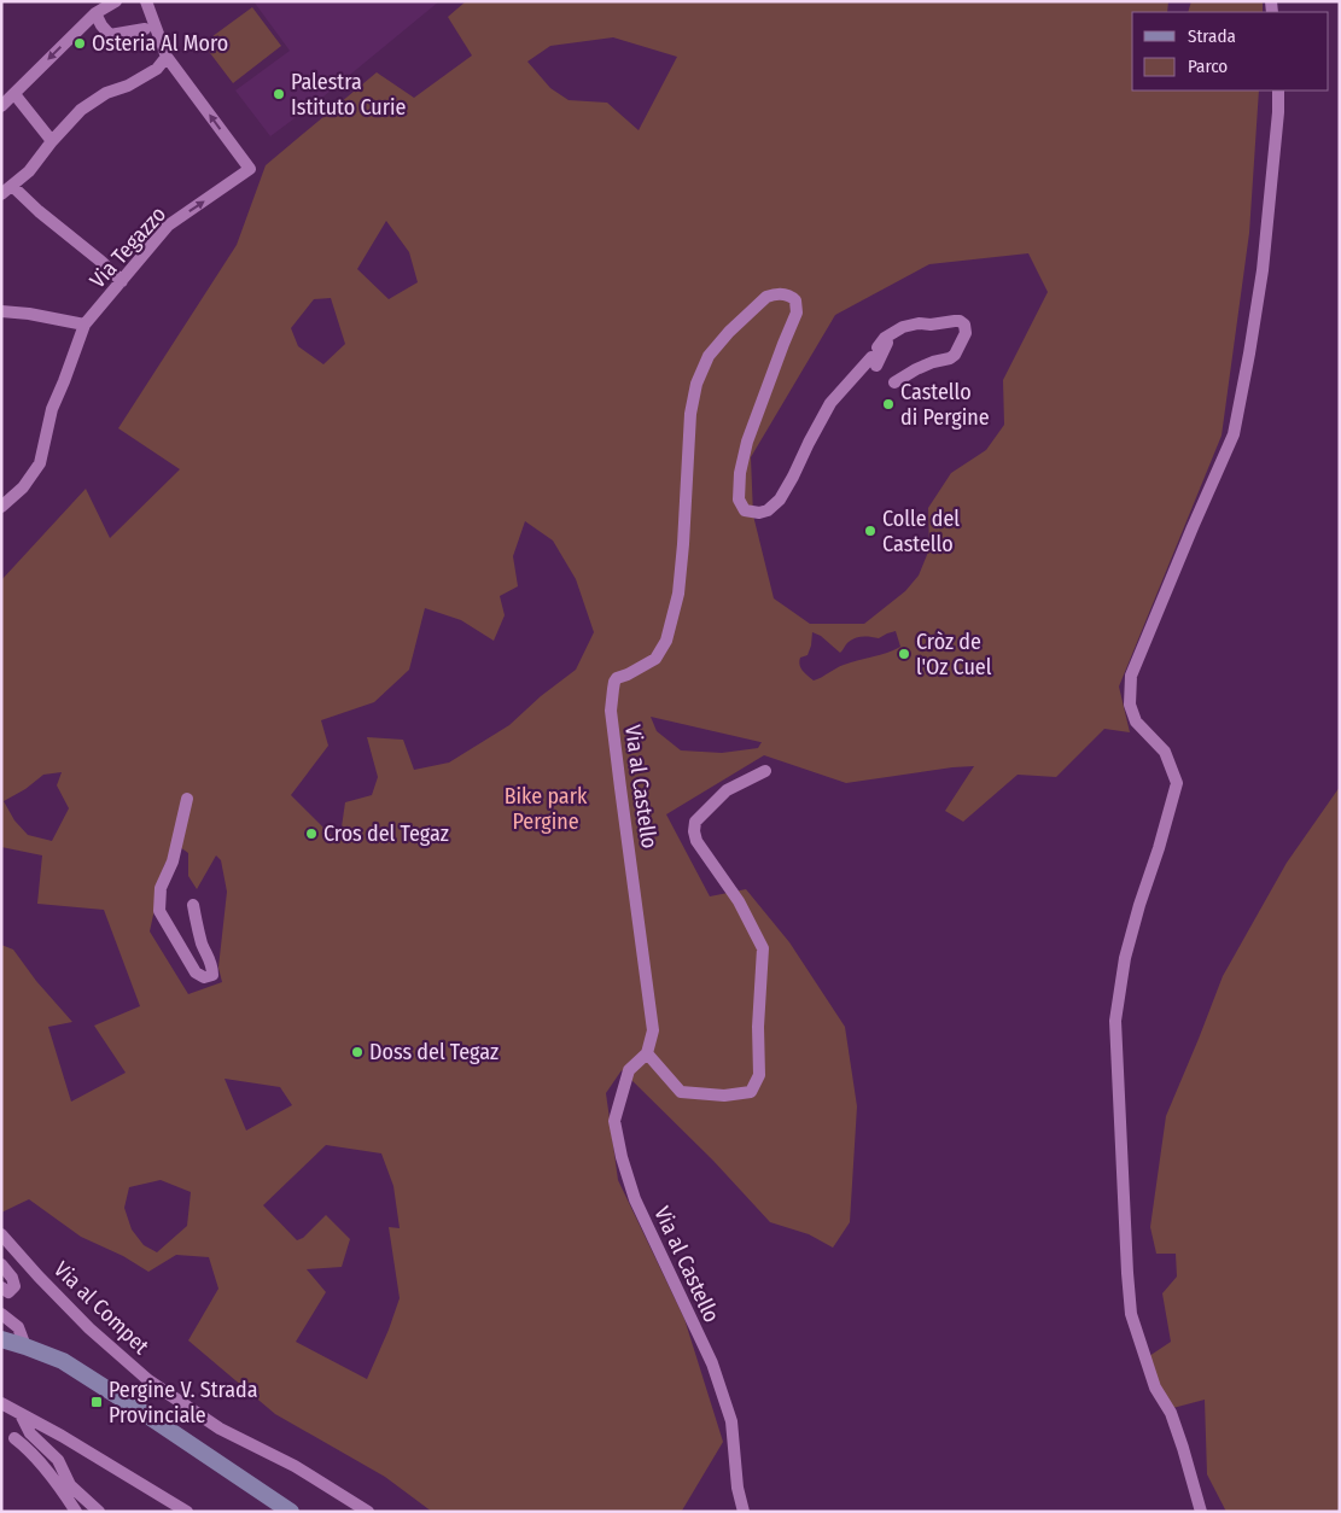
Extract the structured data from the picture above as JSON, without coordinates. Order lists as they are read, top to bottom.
{
  "streets": {
    "street": ["Via Tegazzo", "Via al Castello", "Via al Compet"]
  },
  "parks": ["Bike park Pergine"],
  "places": {
    "other": [
      "Osteria Al Moro",
      "Palestra Istituto Curie",
      "Castello di Pergine",
      "Colle del Castello",
      "Cròz de l'Oz Cuel",
      "Cros del Tegaz",
      "Doss del Tegaz"
    ],
    "transit": ["Pergine V. Strada Provinciale"]
  },
  "legend": ["Strada", "Parco"]
}
